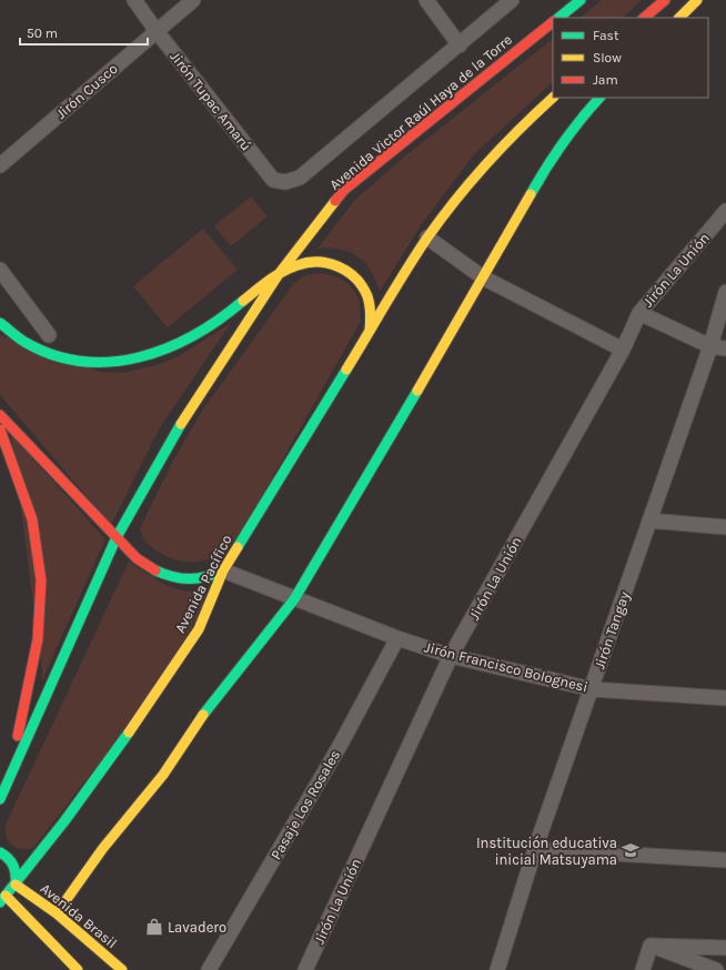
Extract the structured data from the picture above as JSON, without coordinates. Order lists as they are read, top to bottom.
{
  "streets": {
    "main road": ["Avenida Victor Raúl Haya de la Torre", "Avenida Pacífico", "Avenida Brasil"],
    "street": [
      "Jirón Cusco",
      "Jirón Tupac Amarú",
      "Jirón La Unión",
      "Jirón Tangay",
      "Jirón Francisco Bolognesi",
      "Pasaje Los Rosales"
    ]
  },
  "crossings": [
    ["Jirón Cusco", "Jirón Tupac Amarú"],
    ["Jirón La Unión", "Jirón Francisco Bolognesi"],
    ["Avenida Pacífico", "Jirón Francisco Bolognesi"],
    ["Avenida Pacífico", "Avenida Brasil"],
    ["Jirón Tangay", "Jirón Francisco Bolognesi"],
    ["Jirón Francisco Bolognesi", "Pasaje Los Rosales"]
  ],
  "places": {
    "school or university": ["Institución educativa inicial Matsuyama"],
    "shop": ["Lavadero"]
  },
  "legend": ["Fast", "Slow", "Jam"],
  "scale_bar": "50 m"
}
